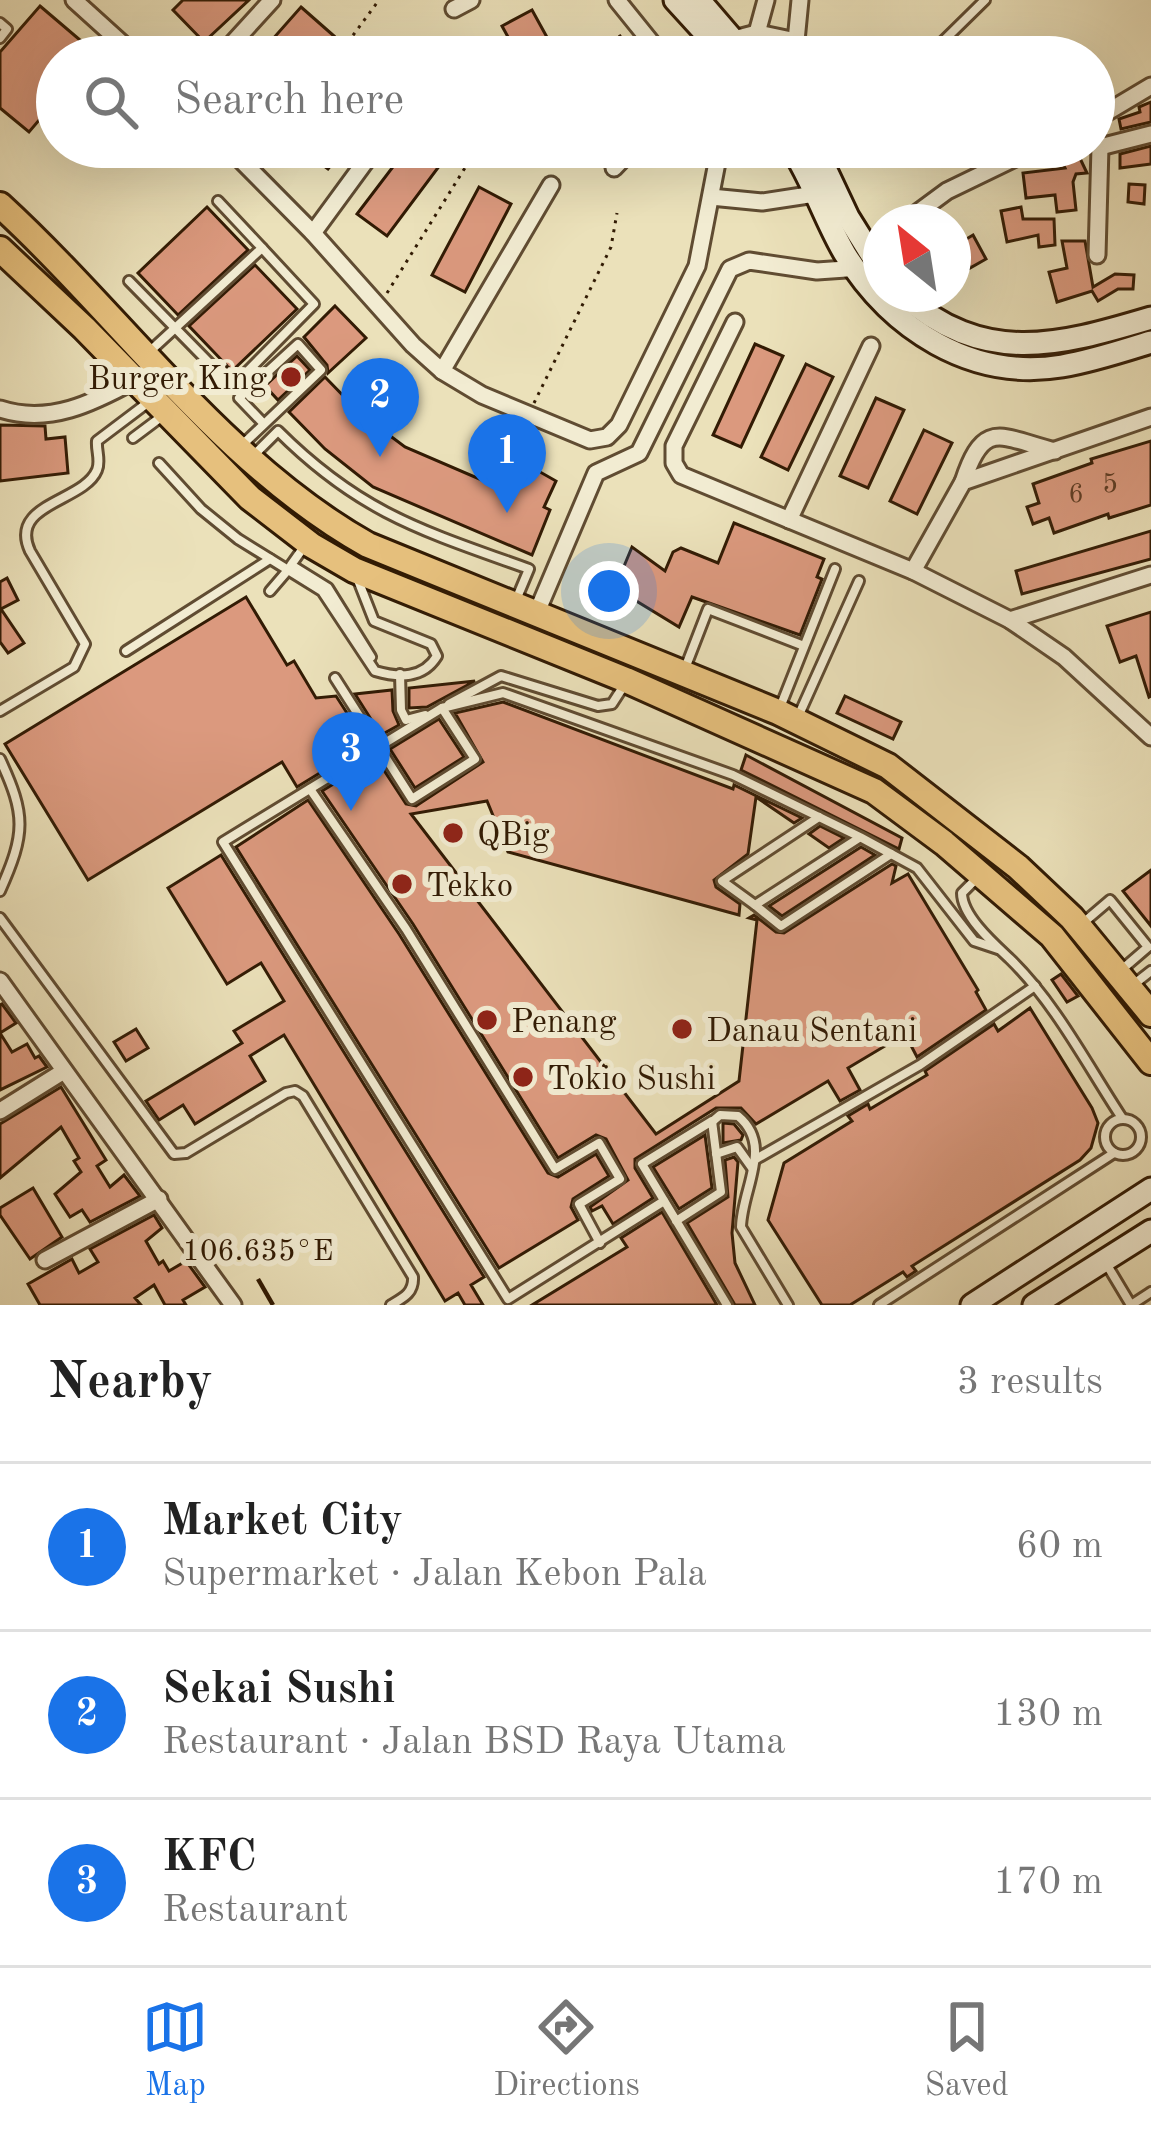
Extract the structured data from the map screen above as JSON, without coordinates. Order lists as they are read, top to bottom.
{
  "places": [
    "Burger King",
    "QBig",
    "Tekko",
    "Penang",
    "Danau Sentani",
    "Tokio Sushi"
  ],
  "house_numbers": ["5", "6"],
  "north": "top left",
  "page": {
    "search": "Search here",
    "pins": ["2", "1", "3"],
    "heading": ["Nearby", "3 results"],
    "list": [
      {
        "mark": "1",
        "name": "Market City",
        "note": "Supermarket · Jalan Kebon Pala",
        "value": "60 m"
      },
      {
        "mark": "2",
        "name": "Sekai Sushi",
        "note": "Restaurant · Jalan BSD Raya Utama",
        "value": "130 m"
      },
      {
        "mark": "3",
        "name": "KFC",
        "note": "Restaurant",
        "value": "170 m"
      }
    ],
    "nav": ["Map", "Directions", "Saved"]
  },
  "coordinates": ["106.635°E"]
}
